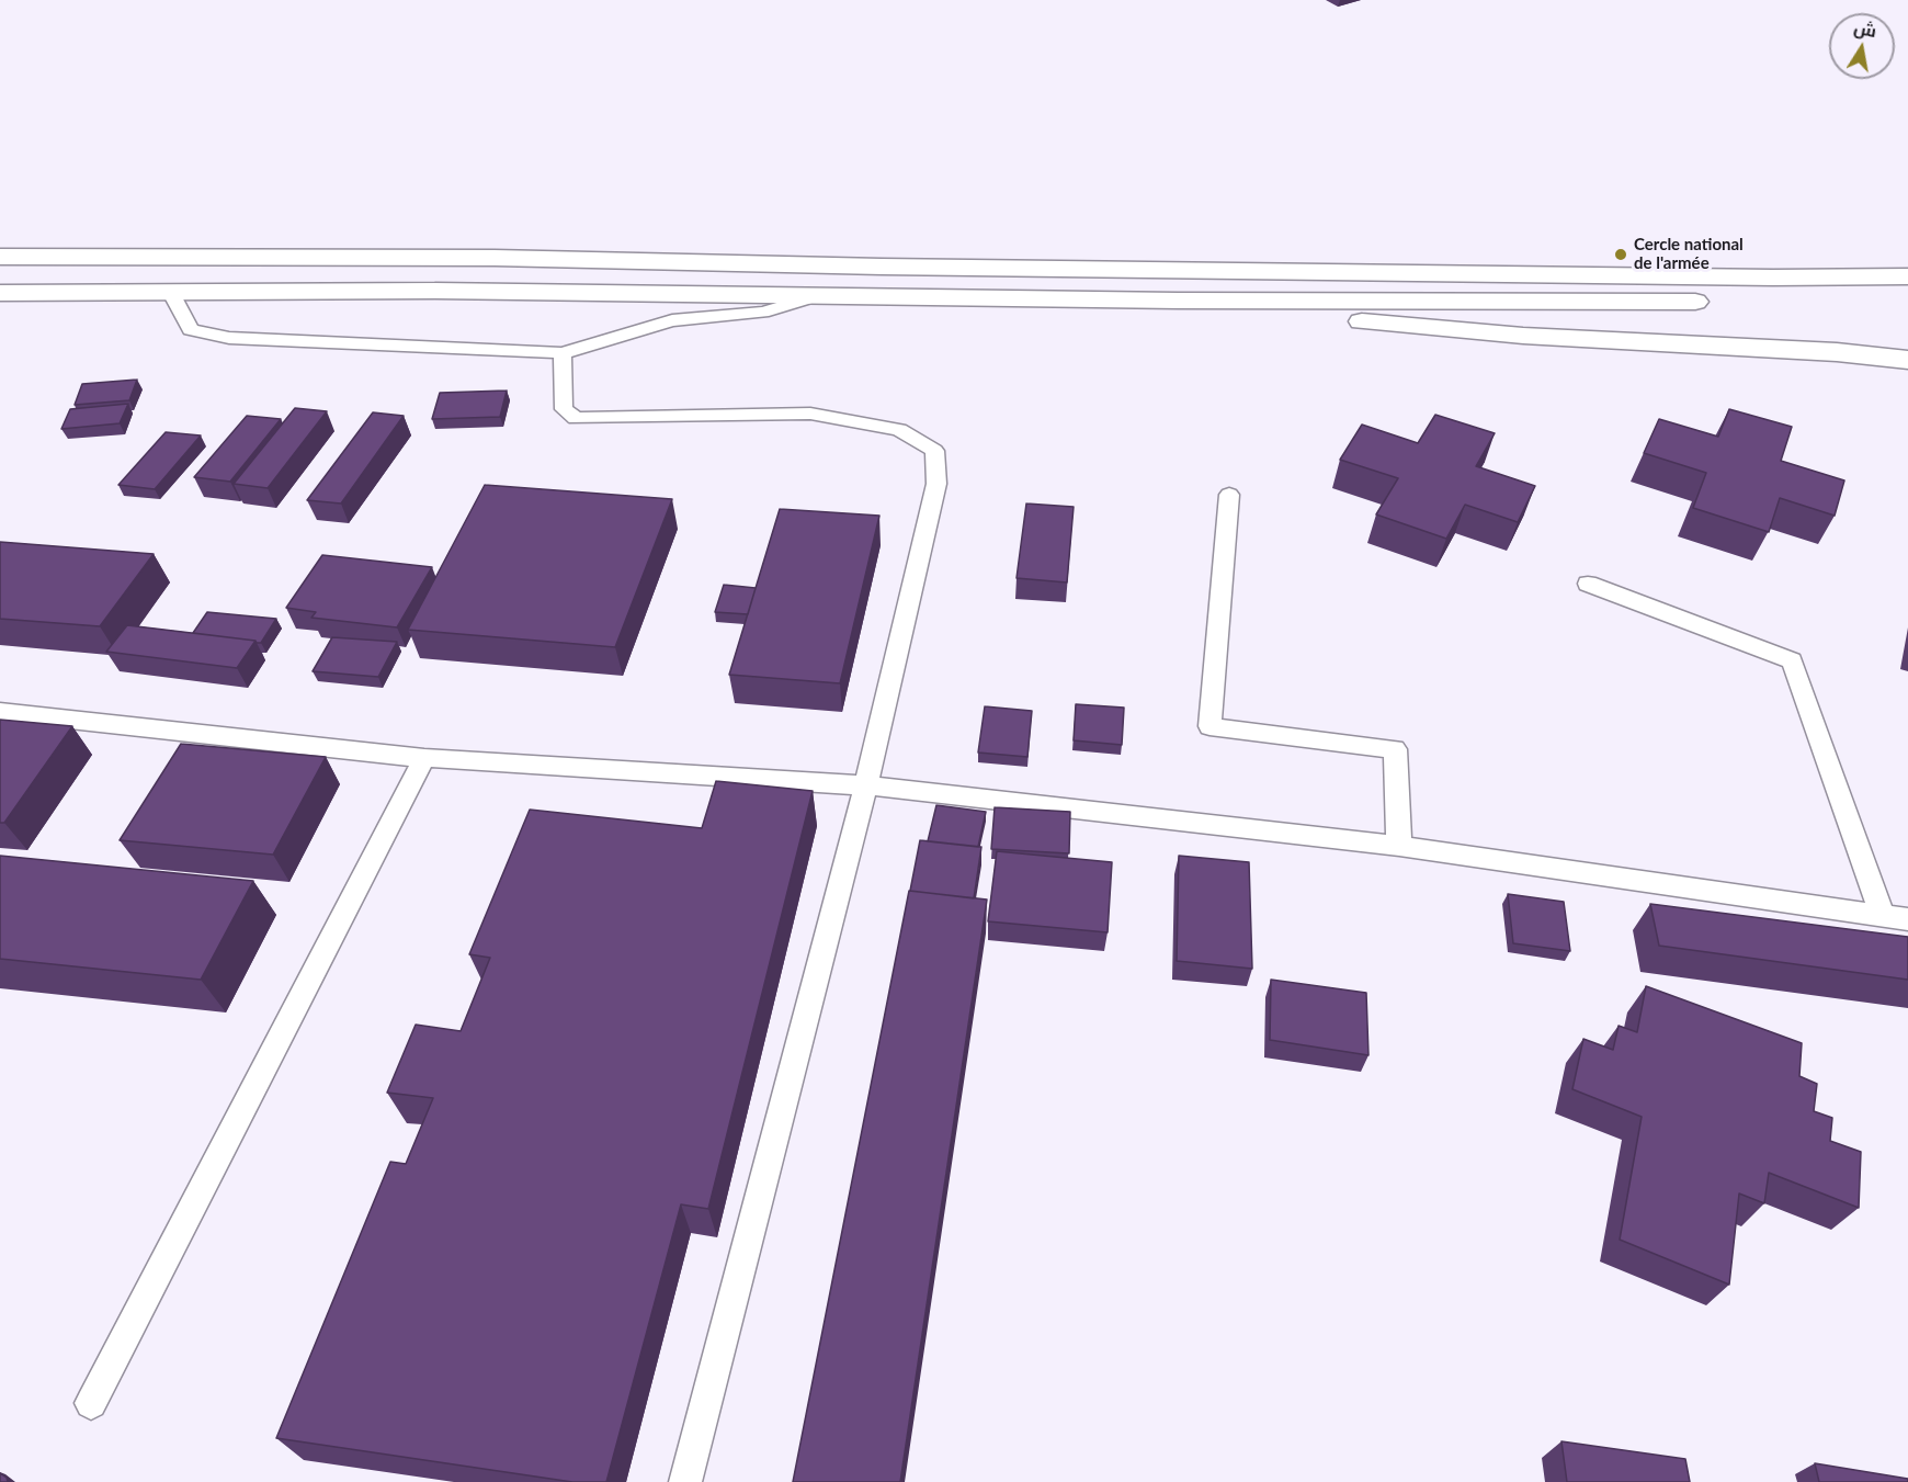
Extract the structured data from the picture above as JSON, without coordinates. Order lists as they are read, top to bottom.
{
  "places": ["Cercle national de l'armée"],
  "north": "top"
}
